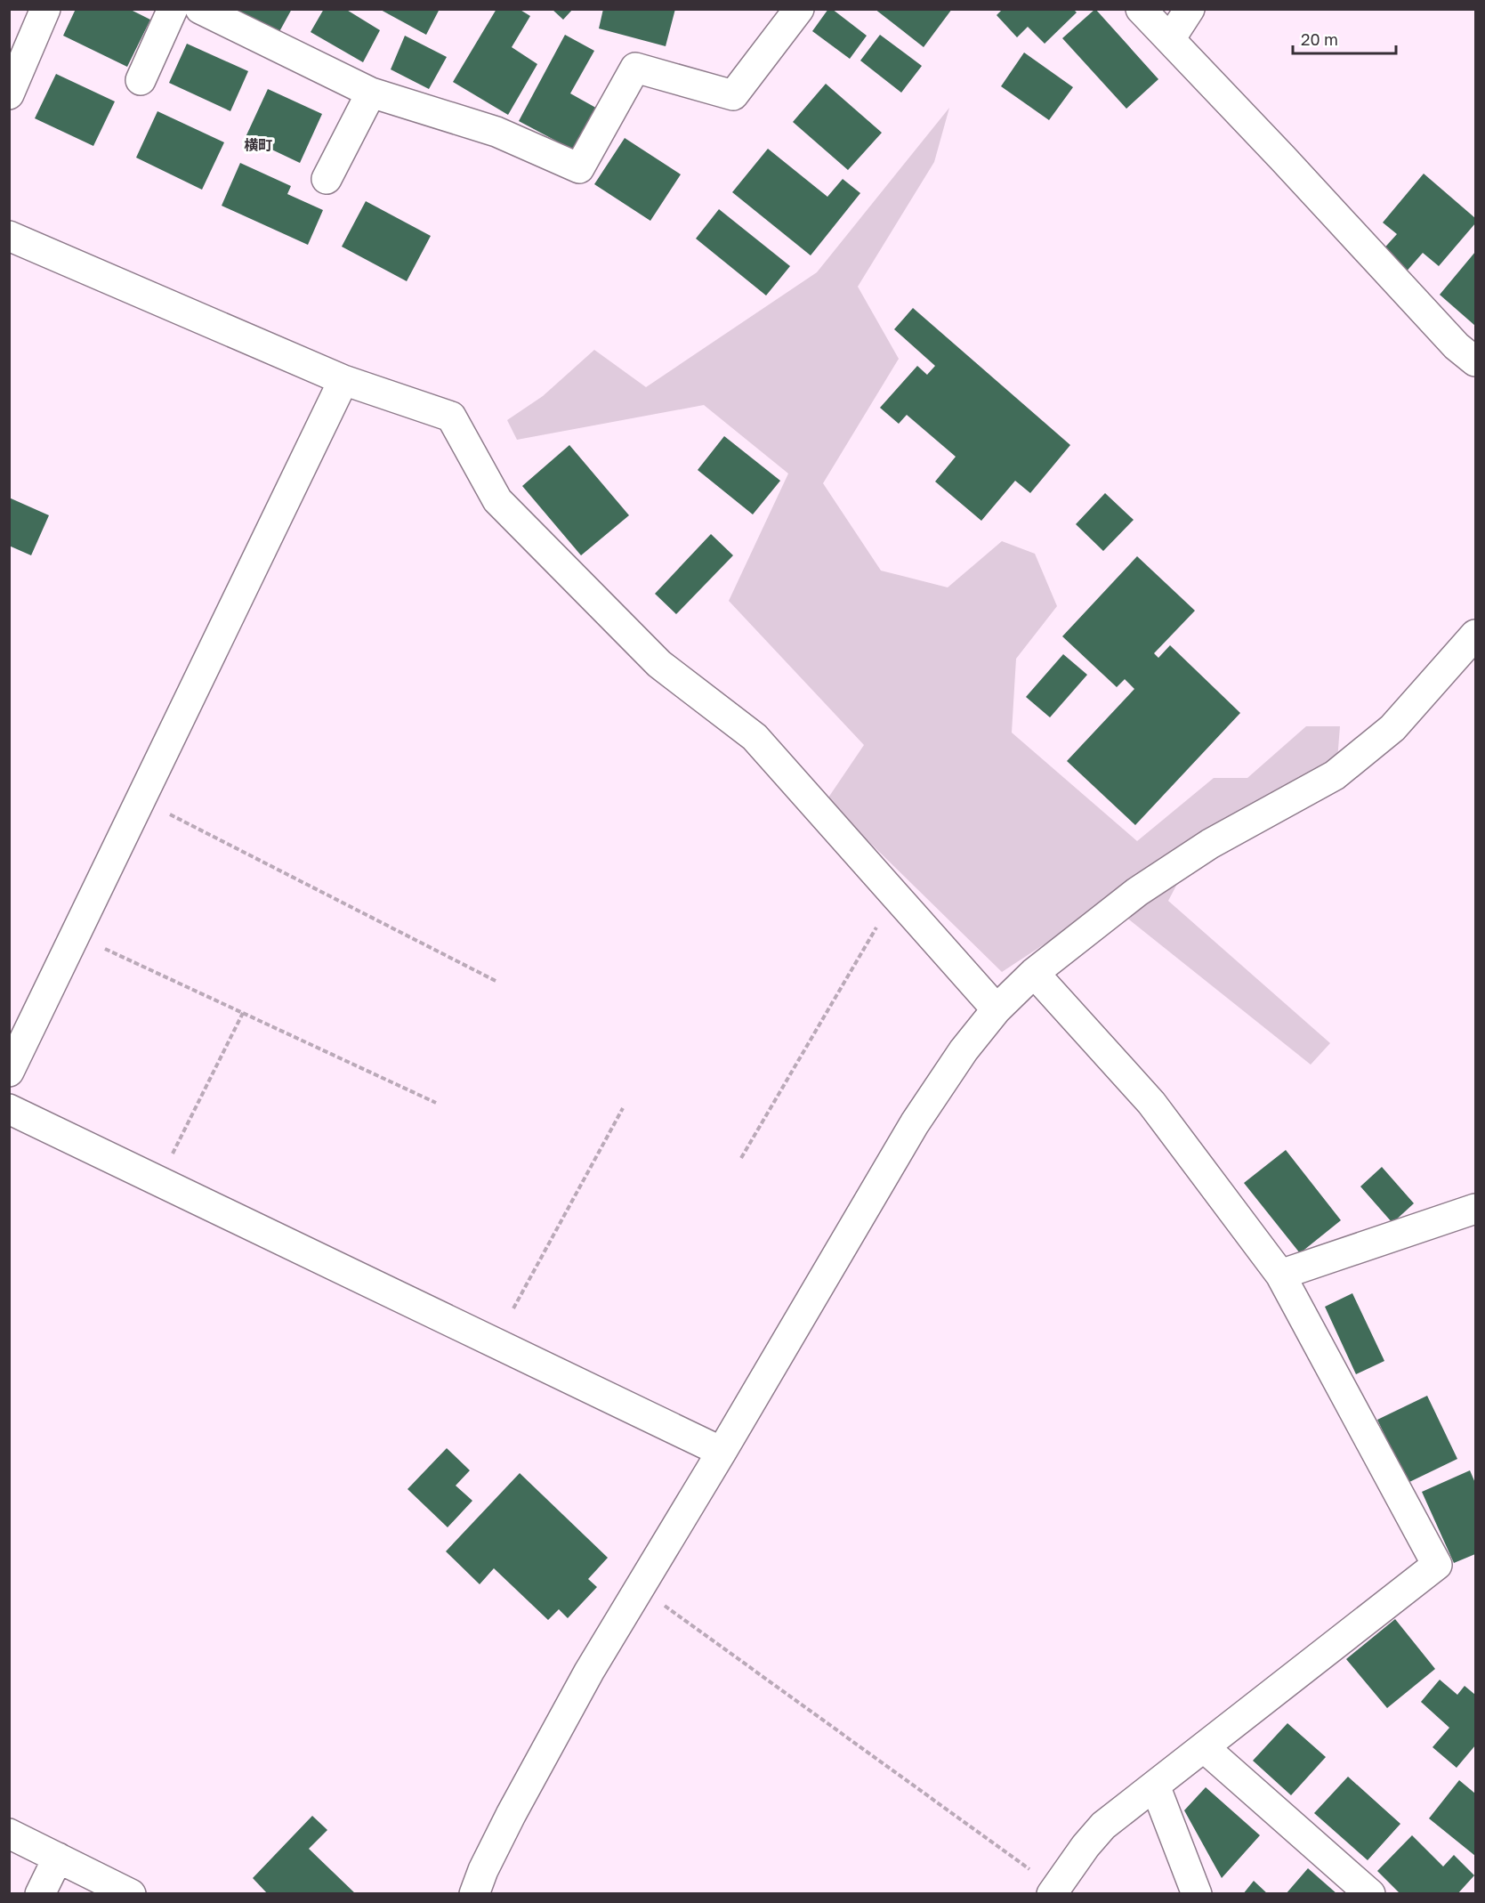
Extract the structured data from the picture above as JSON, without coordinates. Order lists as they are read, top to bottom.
{
  "districts": ["横町"],
  "scale_bar": "20 m"
}
